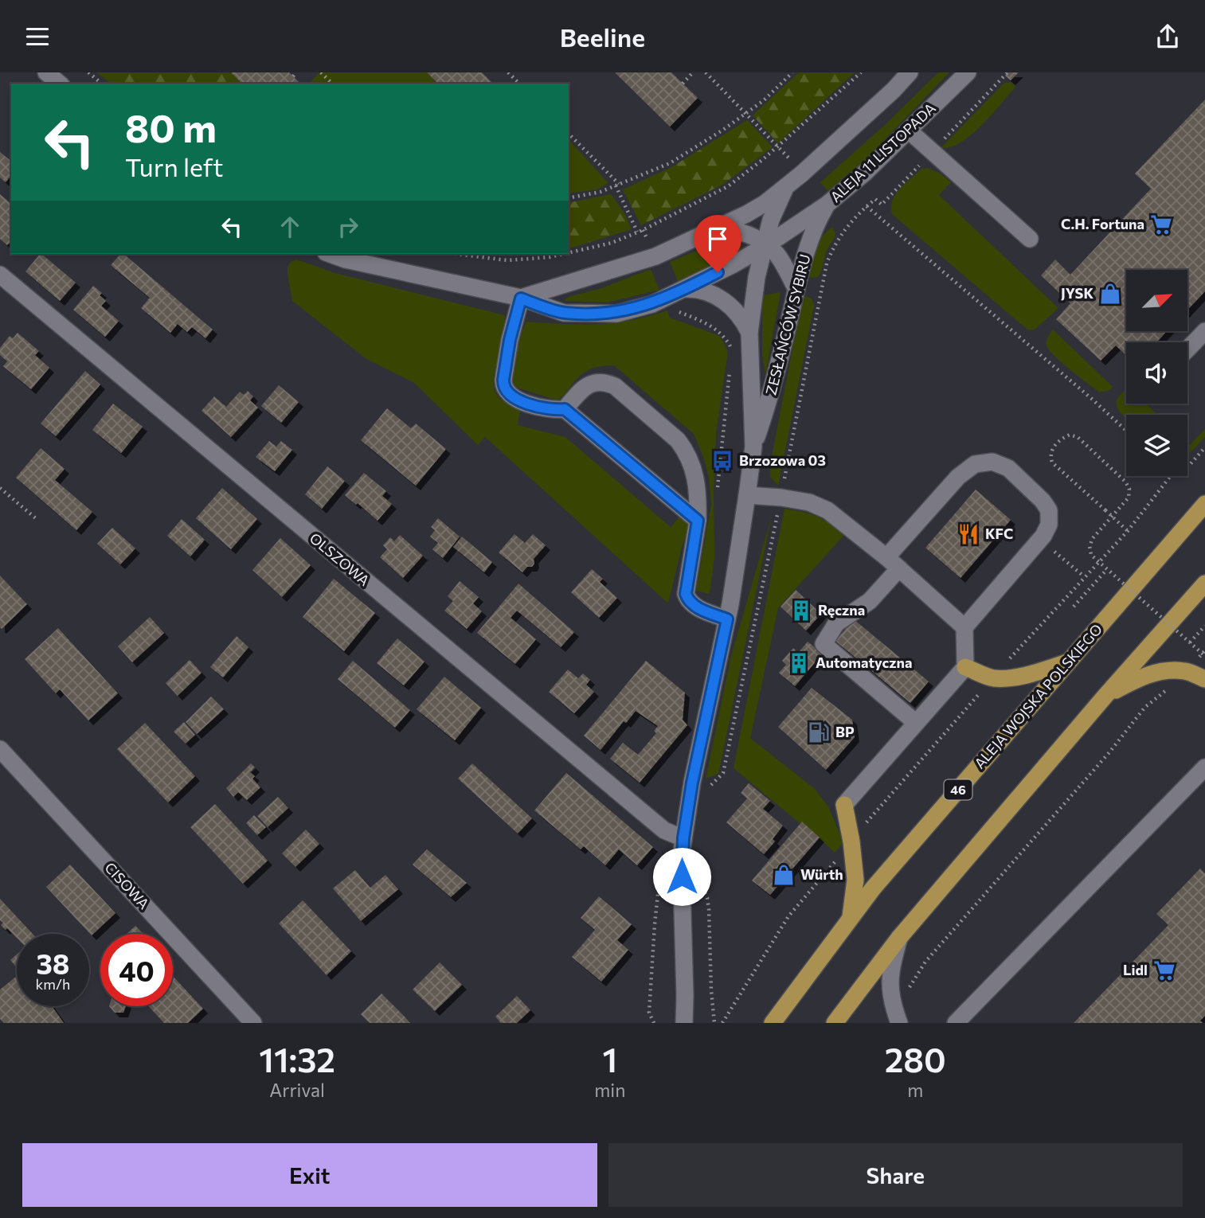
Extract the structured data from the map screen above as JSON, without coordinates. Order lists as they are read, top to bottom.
{
  "streets": {
    "main road": ["ALEJA WOJSKA POLSKIEGO", "46"],
    "street": [
      "ALEJA 11 LISTOPADA",
      "ZESŁAŃCÓW SYBIRU",
      "OLSZOWA",
      "CISOWA"
    ]
  },
  "crossings": [
    ["ALEJA 11 LISTOPADA", "ZESŁAŃCÓW SYBIRU"],
    ["ZESŁAŃCÓW SYBIRU", "OLSZOWA"]
  ],
  "places": {
    "supermarket": ["C.H. Fortuna", "Lidl"],
    "shop": ["JYSK", "Würth"],
    "bus stop": ["Brzozowa 03"],
    "restaurant": ["KFC"],
    "building": ["Ręczna", "Automatyczna"],
    "fuel station": ["BP"]
  },
  "north": "top right",
  "page": {
    "header": "Beeline",
    "turn": ["80 m", "Turn left"],
    "speed": "38 km/h",
    "limit": "40",
    "eta": [
      "11:32",
      "Arrival",
      "1",
      "min",
      "280",
      "m"
    ],
    "buttons": ["Exit", "Share"]
  }
}
